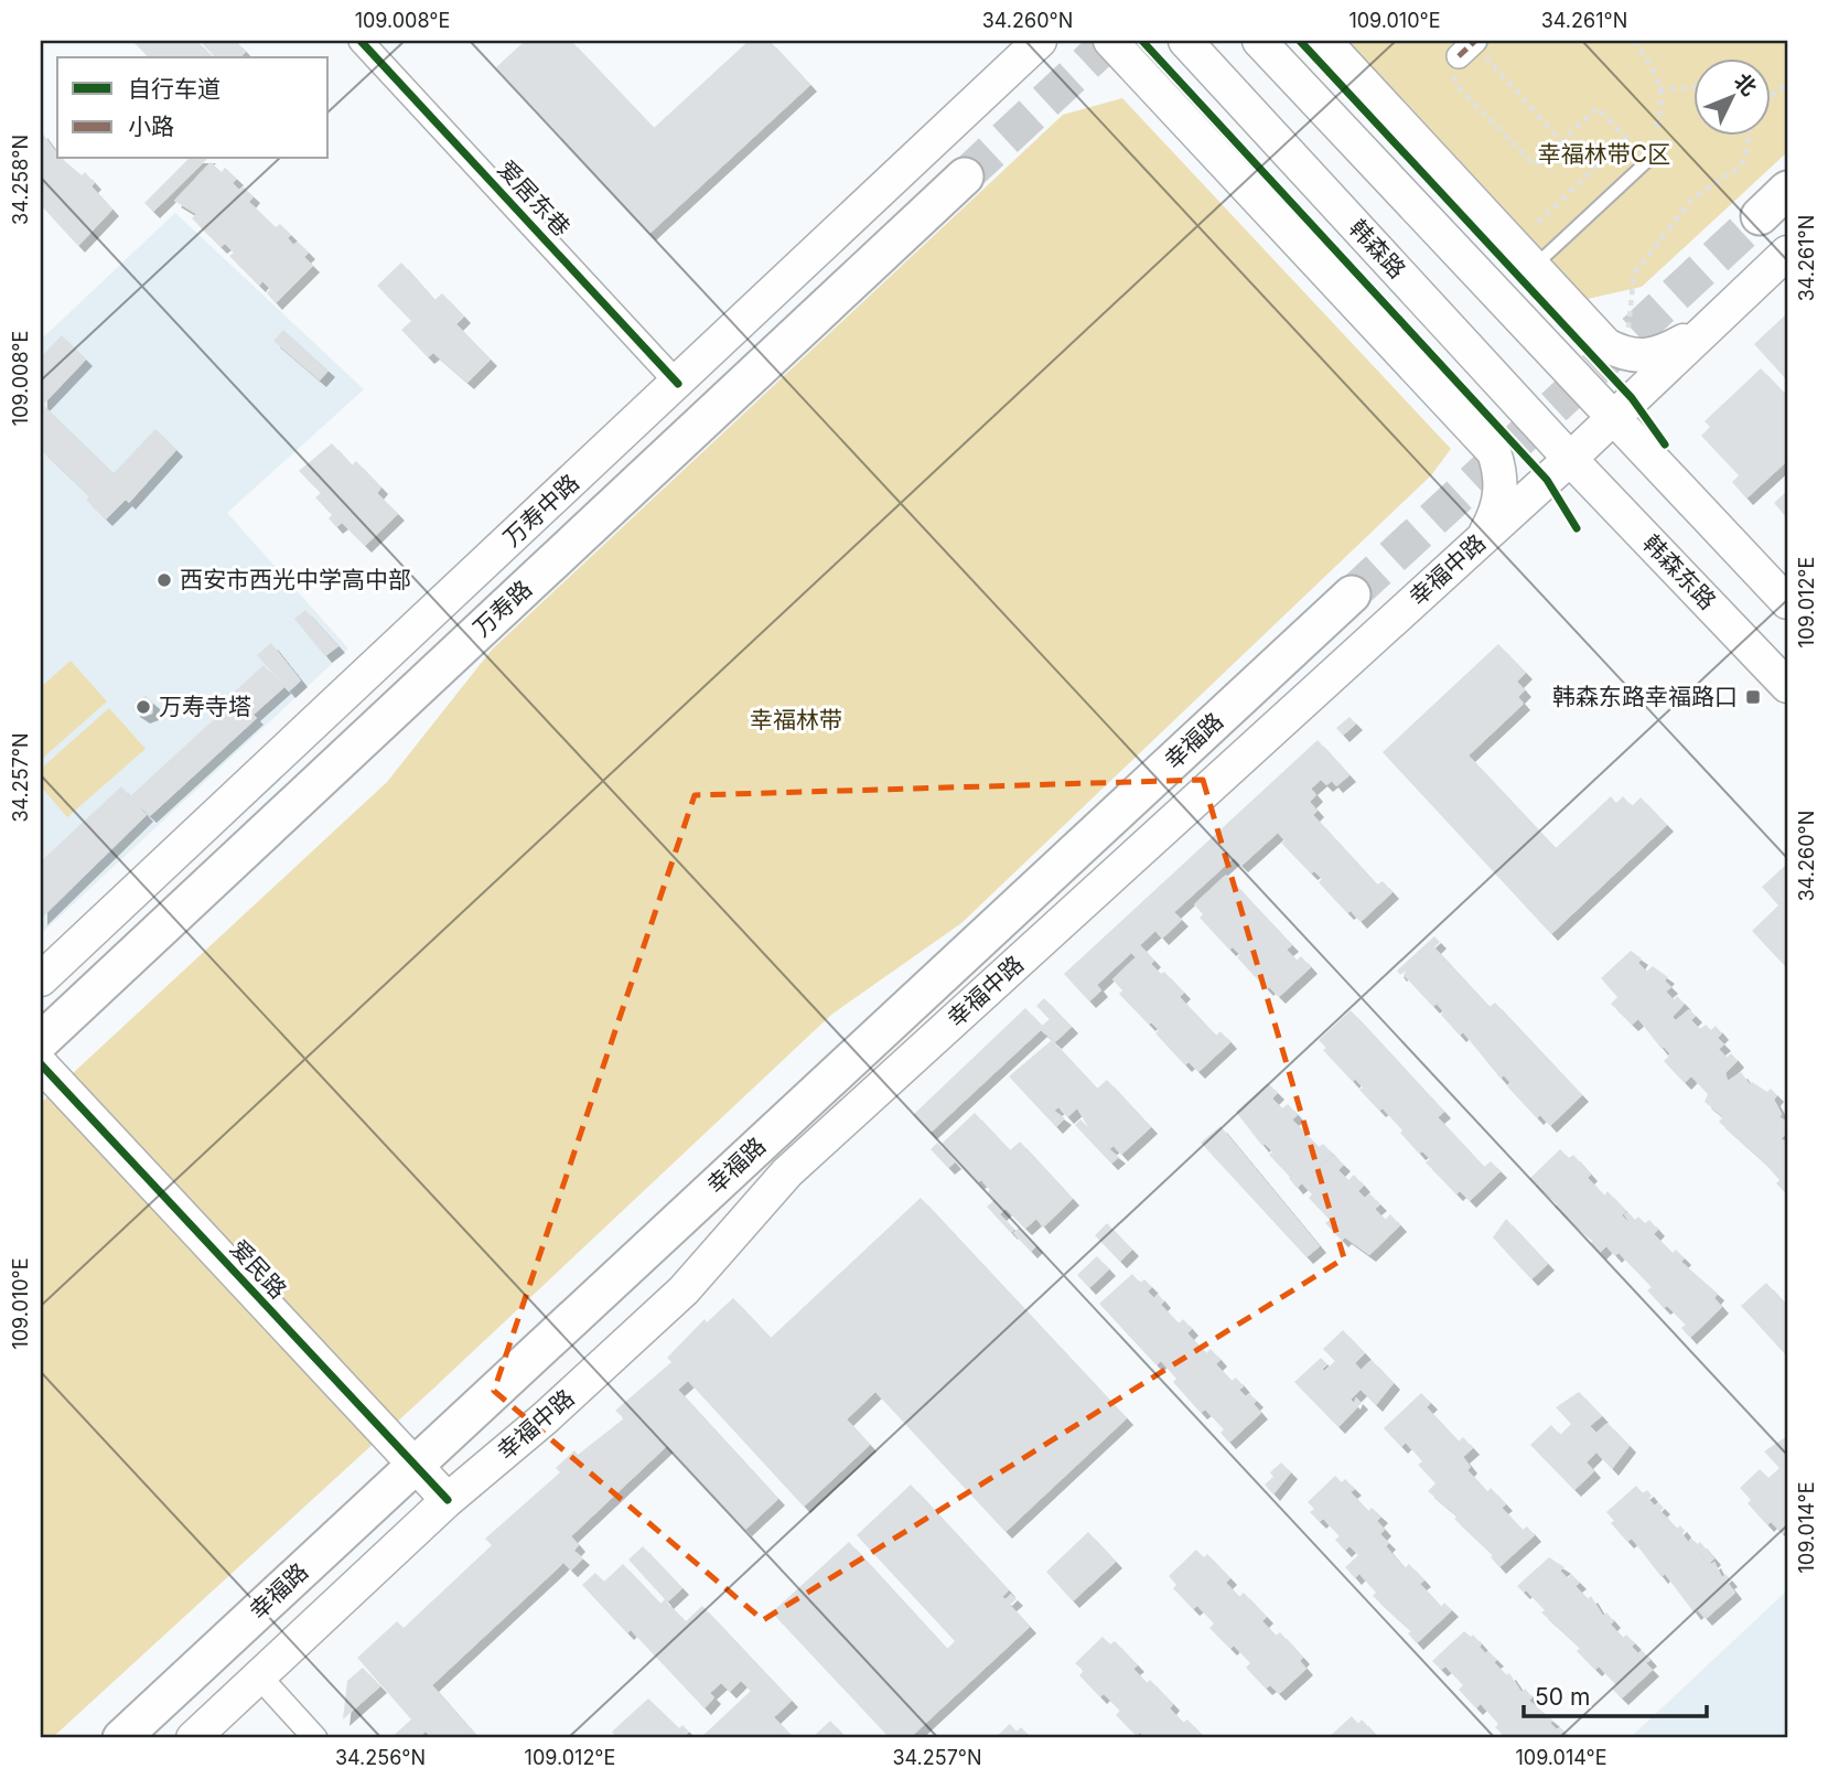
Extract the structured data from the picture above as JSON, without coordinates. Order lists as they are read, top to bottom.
{
  "streets": {
    "main road": [
      "韩森路",
      "万寿中路",
      "幸福中路",
      "韩森东路",
      "万寿路",
      "幸福路",
      "爱民路"
    ],
    "street": ["爱居东巷"]
  },
  "crossings": [
    ["爱居东巷", "万寿中路"],
    ["韩森路", "幸福中路"],
    ["韩森路", "韩森东路"],
    ["幸福中路", "韩森东路"],
    ["幸福中路", "爱民路"],
    ["幸福路", "爱民路"]
  ],
  "parks": ["幸福林带C区", "幸福林带"],
  "places": {
    "other": ["西安市西光中学高中部", "万寿寺塔"],
    "transit": ["韩森东路幸福路口"]
  },
  "legend": ["自行车道", "小路"],
  "scale_bar": "50 m",
  "north": "top right",
  "coordinates": [
    "109.008°E",
    "34.260°N",
    "109.010°E",
    "34.261°N",
    "34.258°N",
    "109.012°E",
    "34.257°N",
    "109.014°E",
    "34.256°N"
  ]
}
